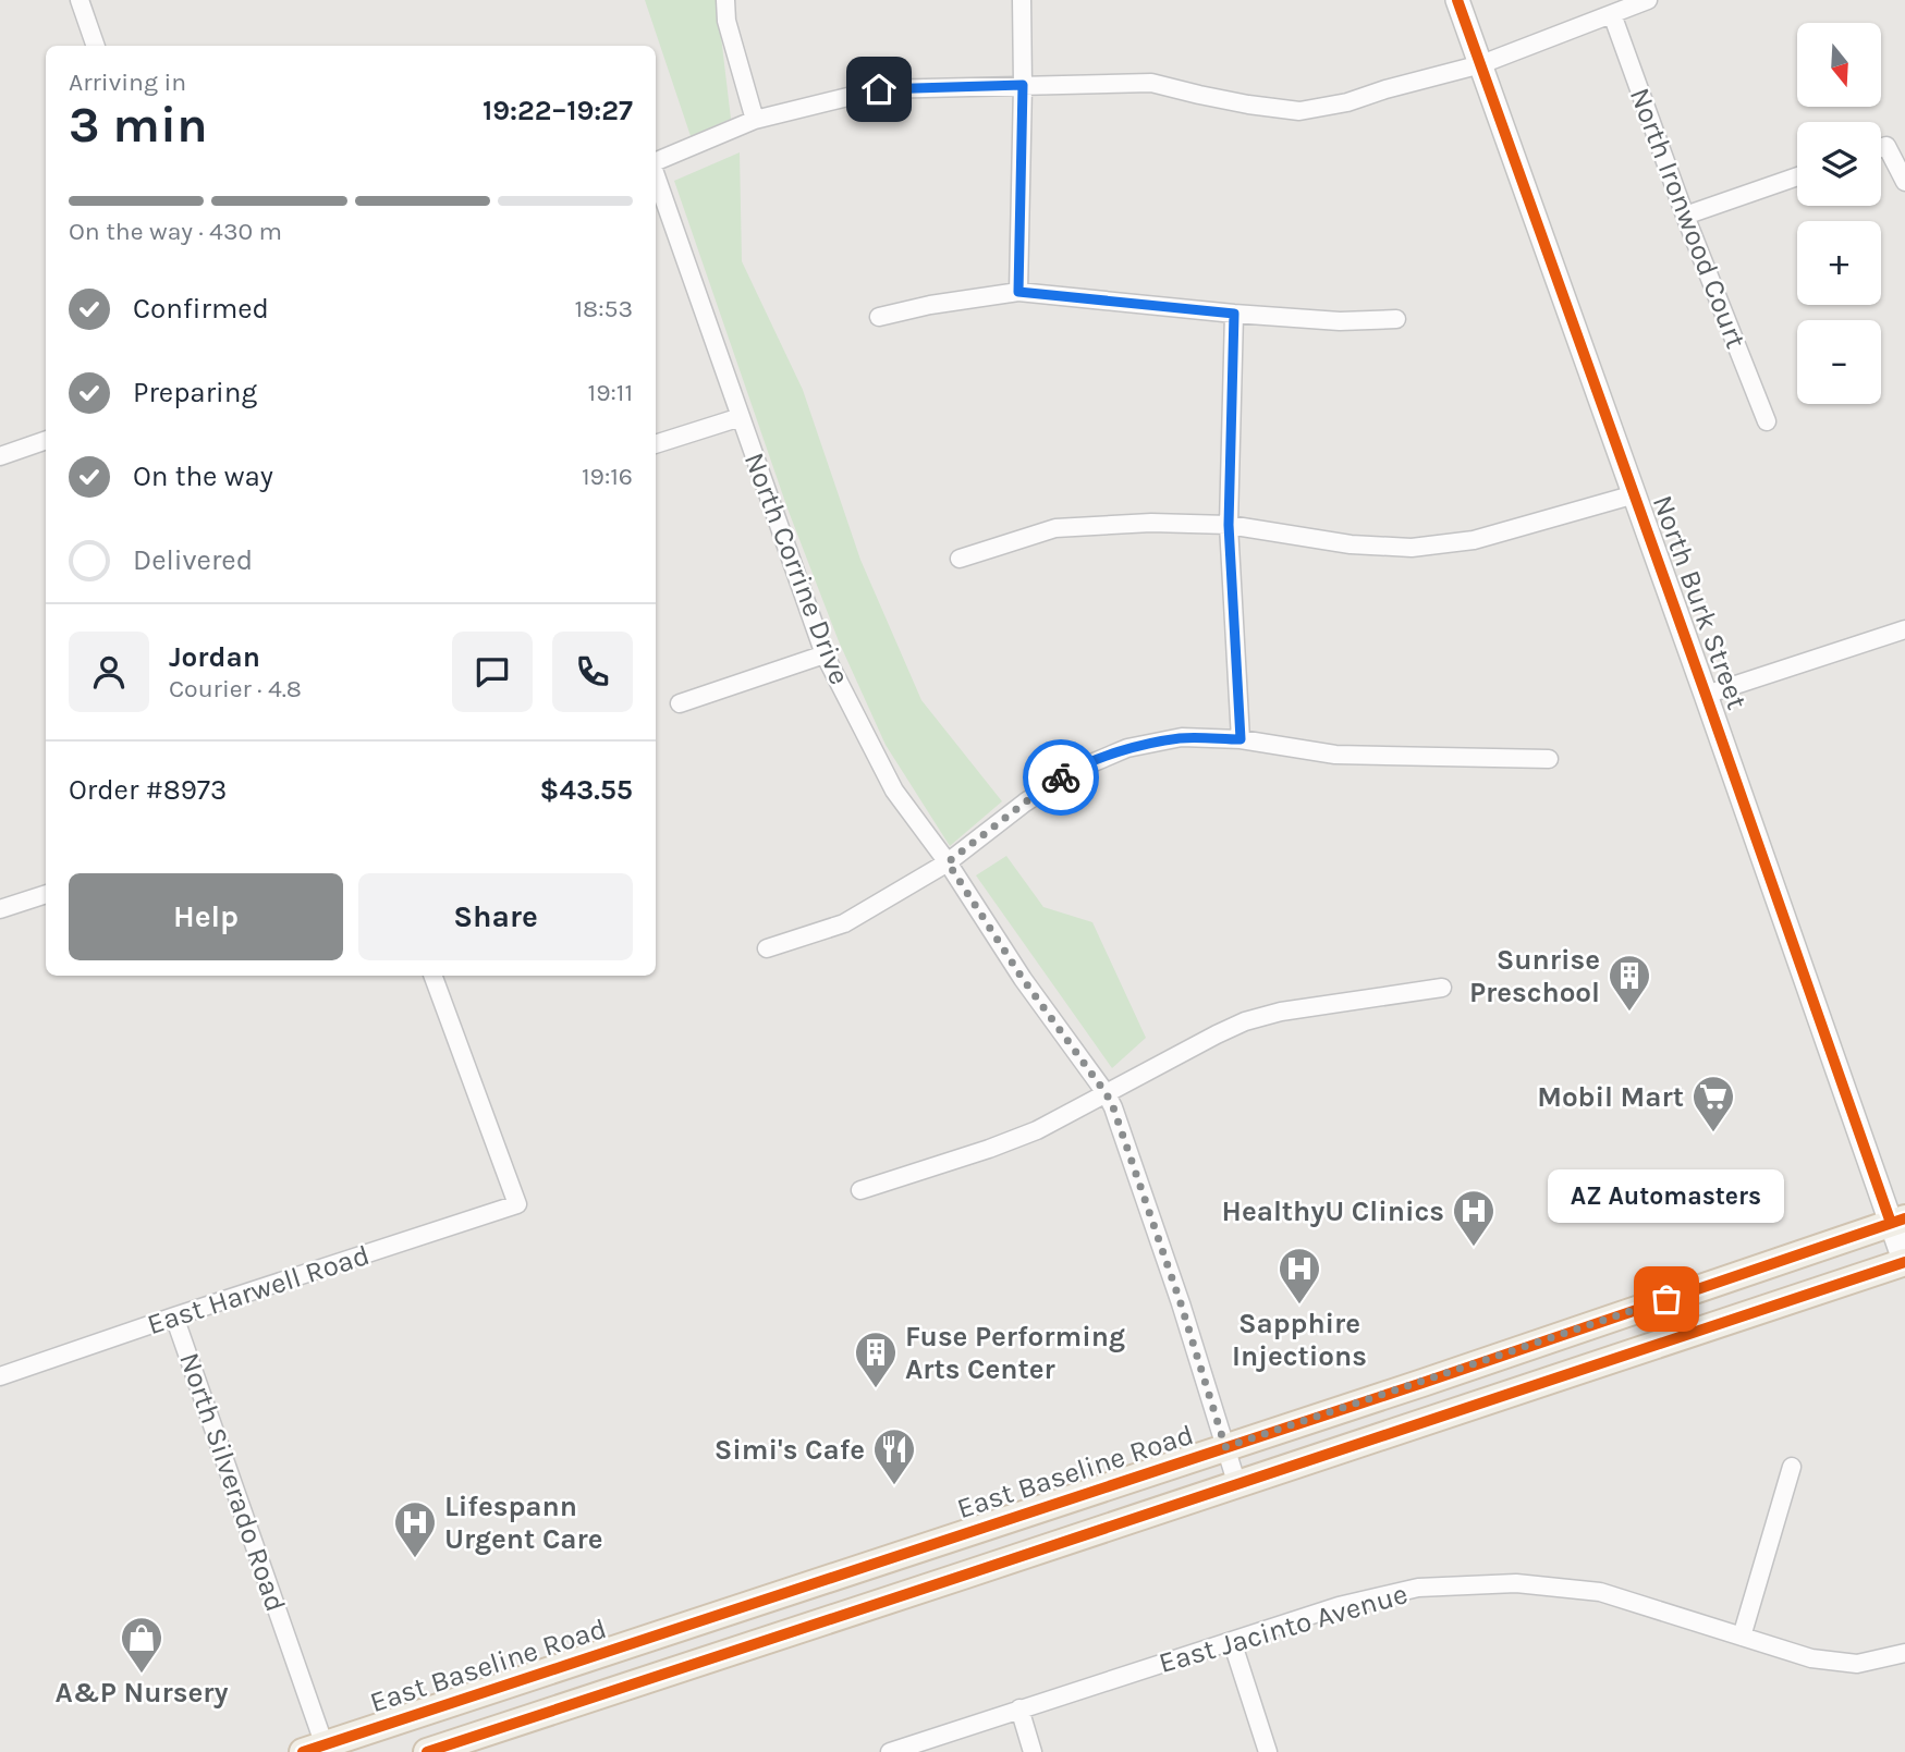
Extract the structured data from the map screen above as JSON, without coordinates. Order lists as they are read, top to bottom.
{
  "streets": {
    "main road": ["East Baseline Road"],
    "street": [
      "North Ironwood Court",
      "North Corrine Drive",
      "North Burk Street",
      "East Harwell Road",
      "North Silverado Road",
      "East Jacinto Avenue"
    ]
  },
  "crossings": [
    ["North Corrine Drive", "East Baseline Road"],
    ["North Burk Street", "East Baseline Road"],
    ["East Harwell Road", "North Silverado Road"],
    ["East Baseline Road", "North Silverado Road"]
  ],
  "places": {
    "building": ["Sunrise Preschool", "Fuse Performing Arts Center"],
    "supermarket": ["Mobil Mart"],
    "hospital": ["HealthyU Clinics", "Sapphire Injections", "Lifespann Urgent Care"],
    "other": ["AZ Automasters"],
    "restaurant": ["Simi's Cafe"],
    "shop": ["A&P Nursery"]
  },
  "north": "bottom",
  "page": {
    "map_buttons": ["+", "−"],
    "heading": ["3 min", "Arriving in", "19:22–19:27"],
    "panel": [
      "Jordan",
      "Courier · 4.8",
      "Order #8973",
      "$43.55"
    ],
    "bar": "On the way · 430 m",
    "list": [
      ["Confirmed", "18:53"],
      ["Preparing", "19:11"],
      ["On the way", "19:16"],
      "Delivered"
    ],
    "buttons": ["Help", "Share"],
    "bubble": "AZ Automasters"
  }
}
